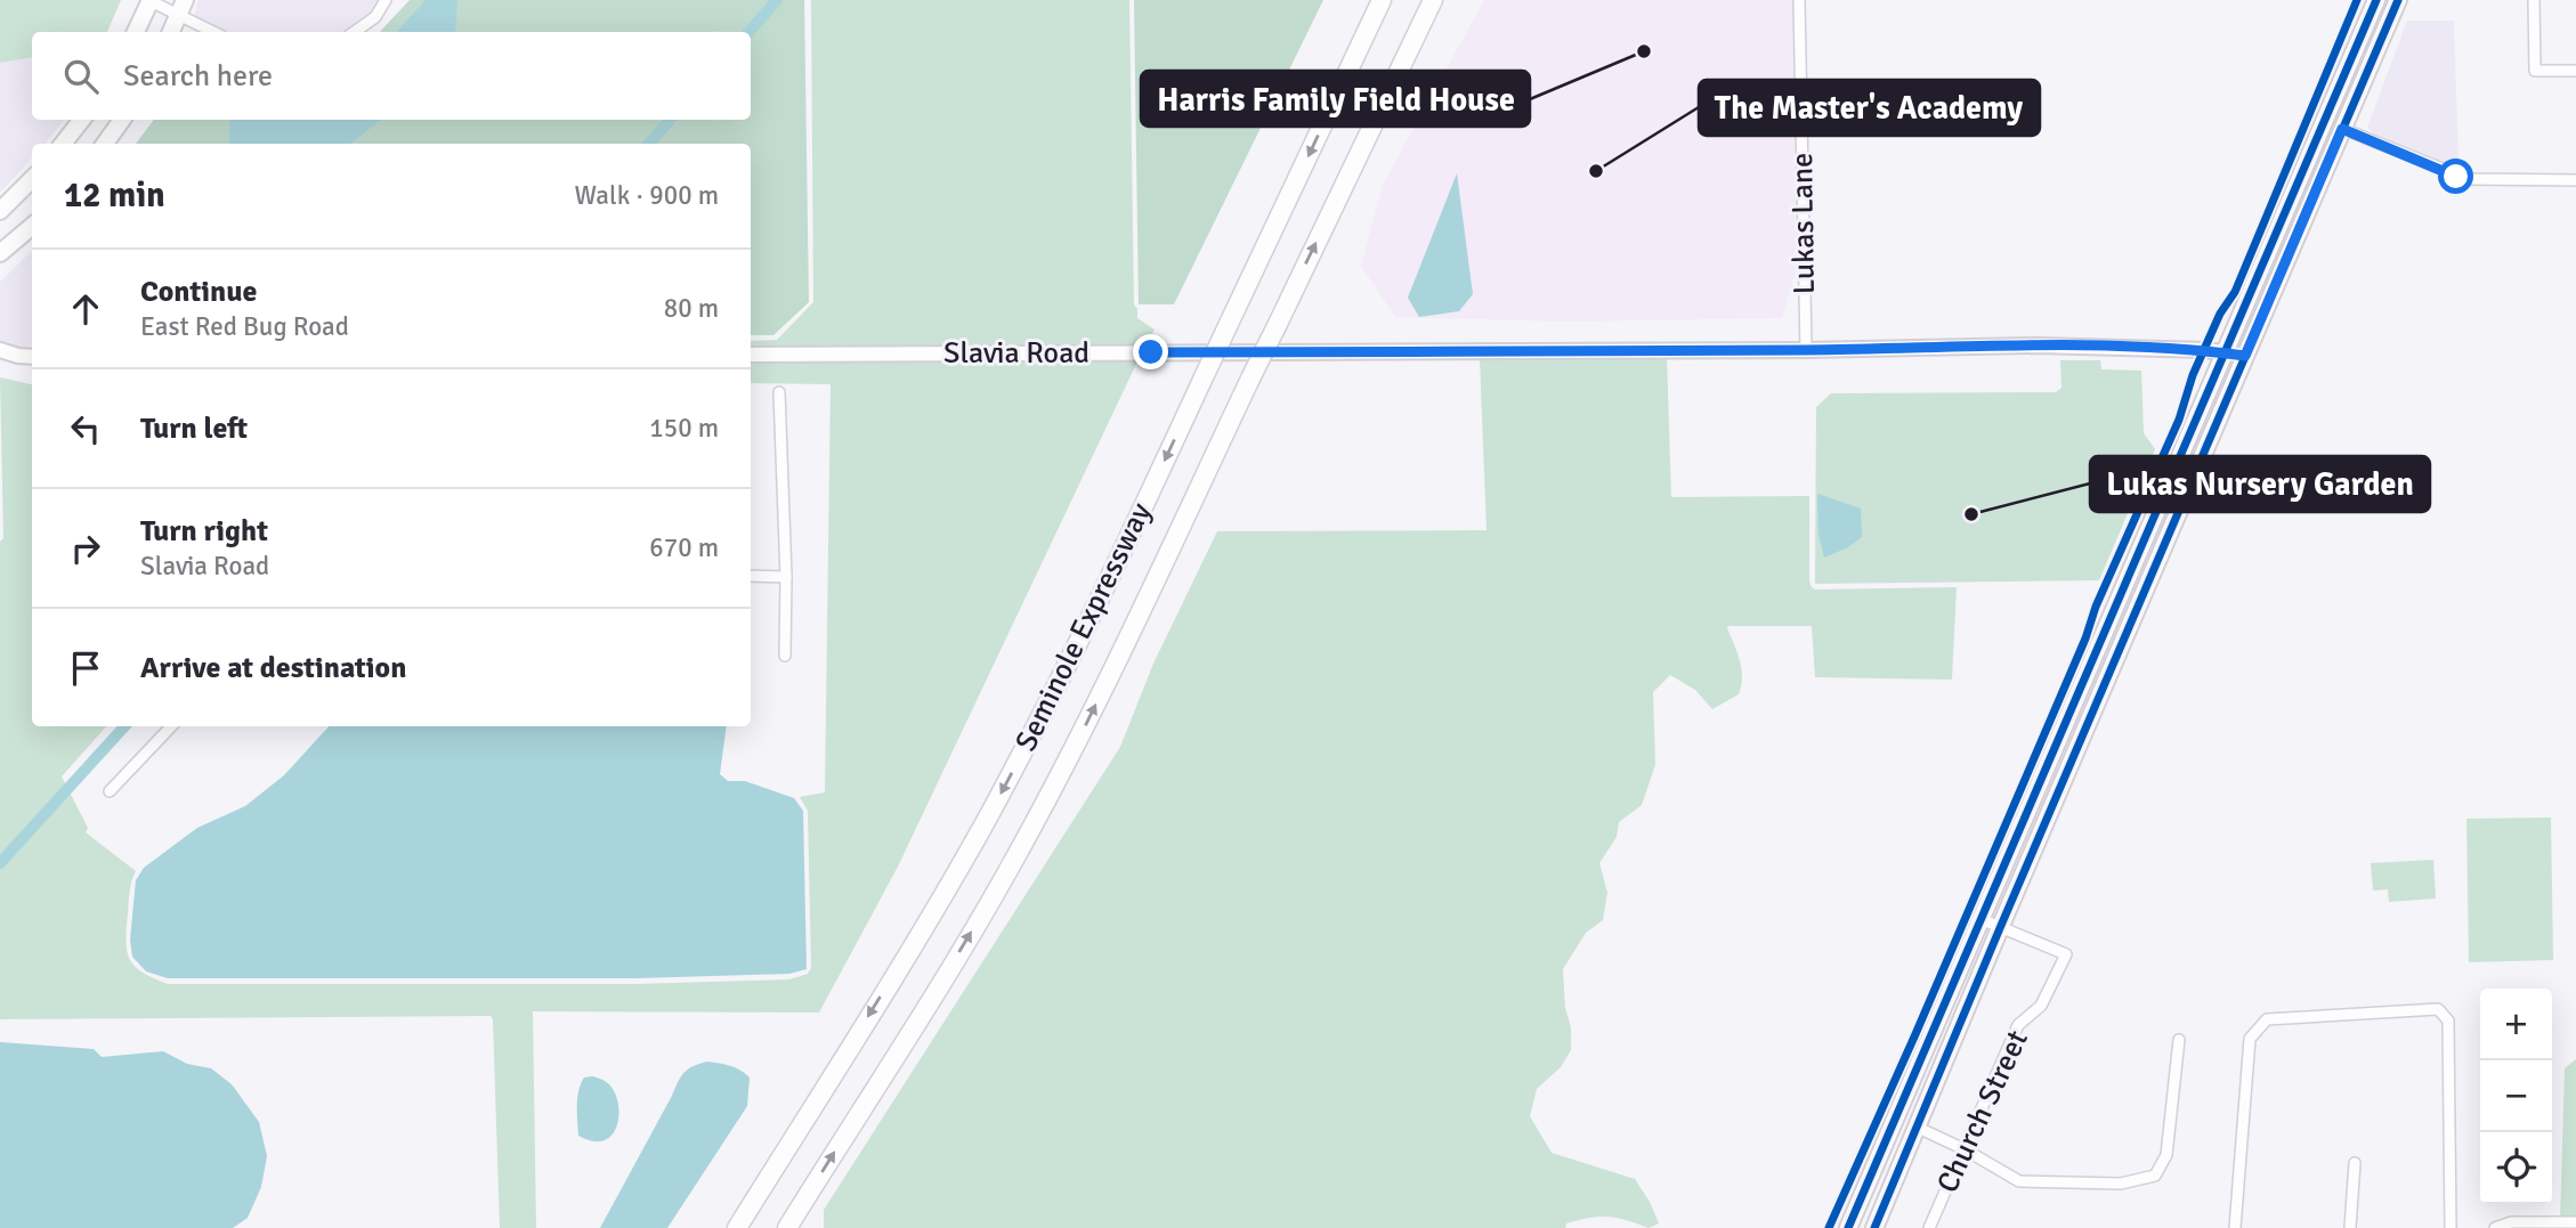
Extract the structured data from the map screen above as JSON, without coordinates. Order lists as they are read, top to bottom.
{
  "streets": {
    "highway": ["Seminole Expressway"],
    "street": ["Lukas Lane", "Slavia Road", "Church Street"]
  },
  "crossings": [
    ["Lukas Lane", "Slavia Road"]
  ],
  "places": ["Harris Family Field House", "The Master's Academy", "Lukas Nursery Garden"],
  "page": {
    "search": "Search here",
    "heading": ["12 min", "Walk · 900 m"],
    "list": [
      ["Continue", "East Red Bug Road", "80 m"],
      ["Turn left", "150 m"],
      ["Turn right", "Slavia Road", "670 m"],
      "Arrive at destination"
    ],
    "map_buttons": ["+", "−"]
  }
}
